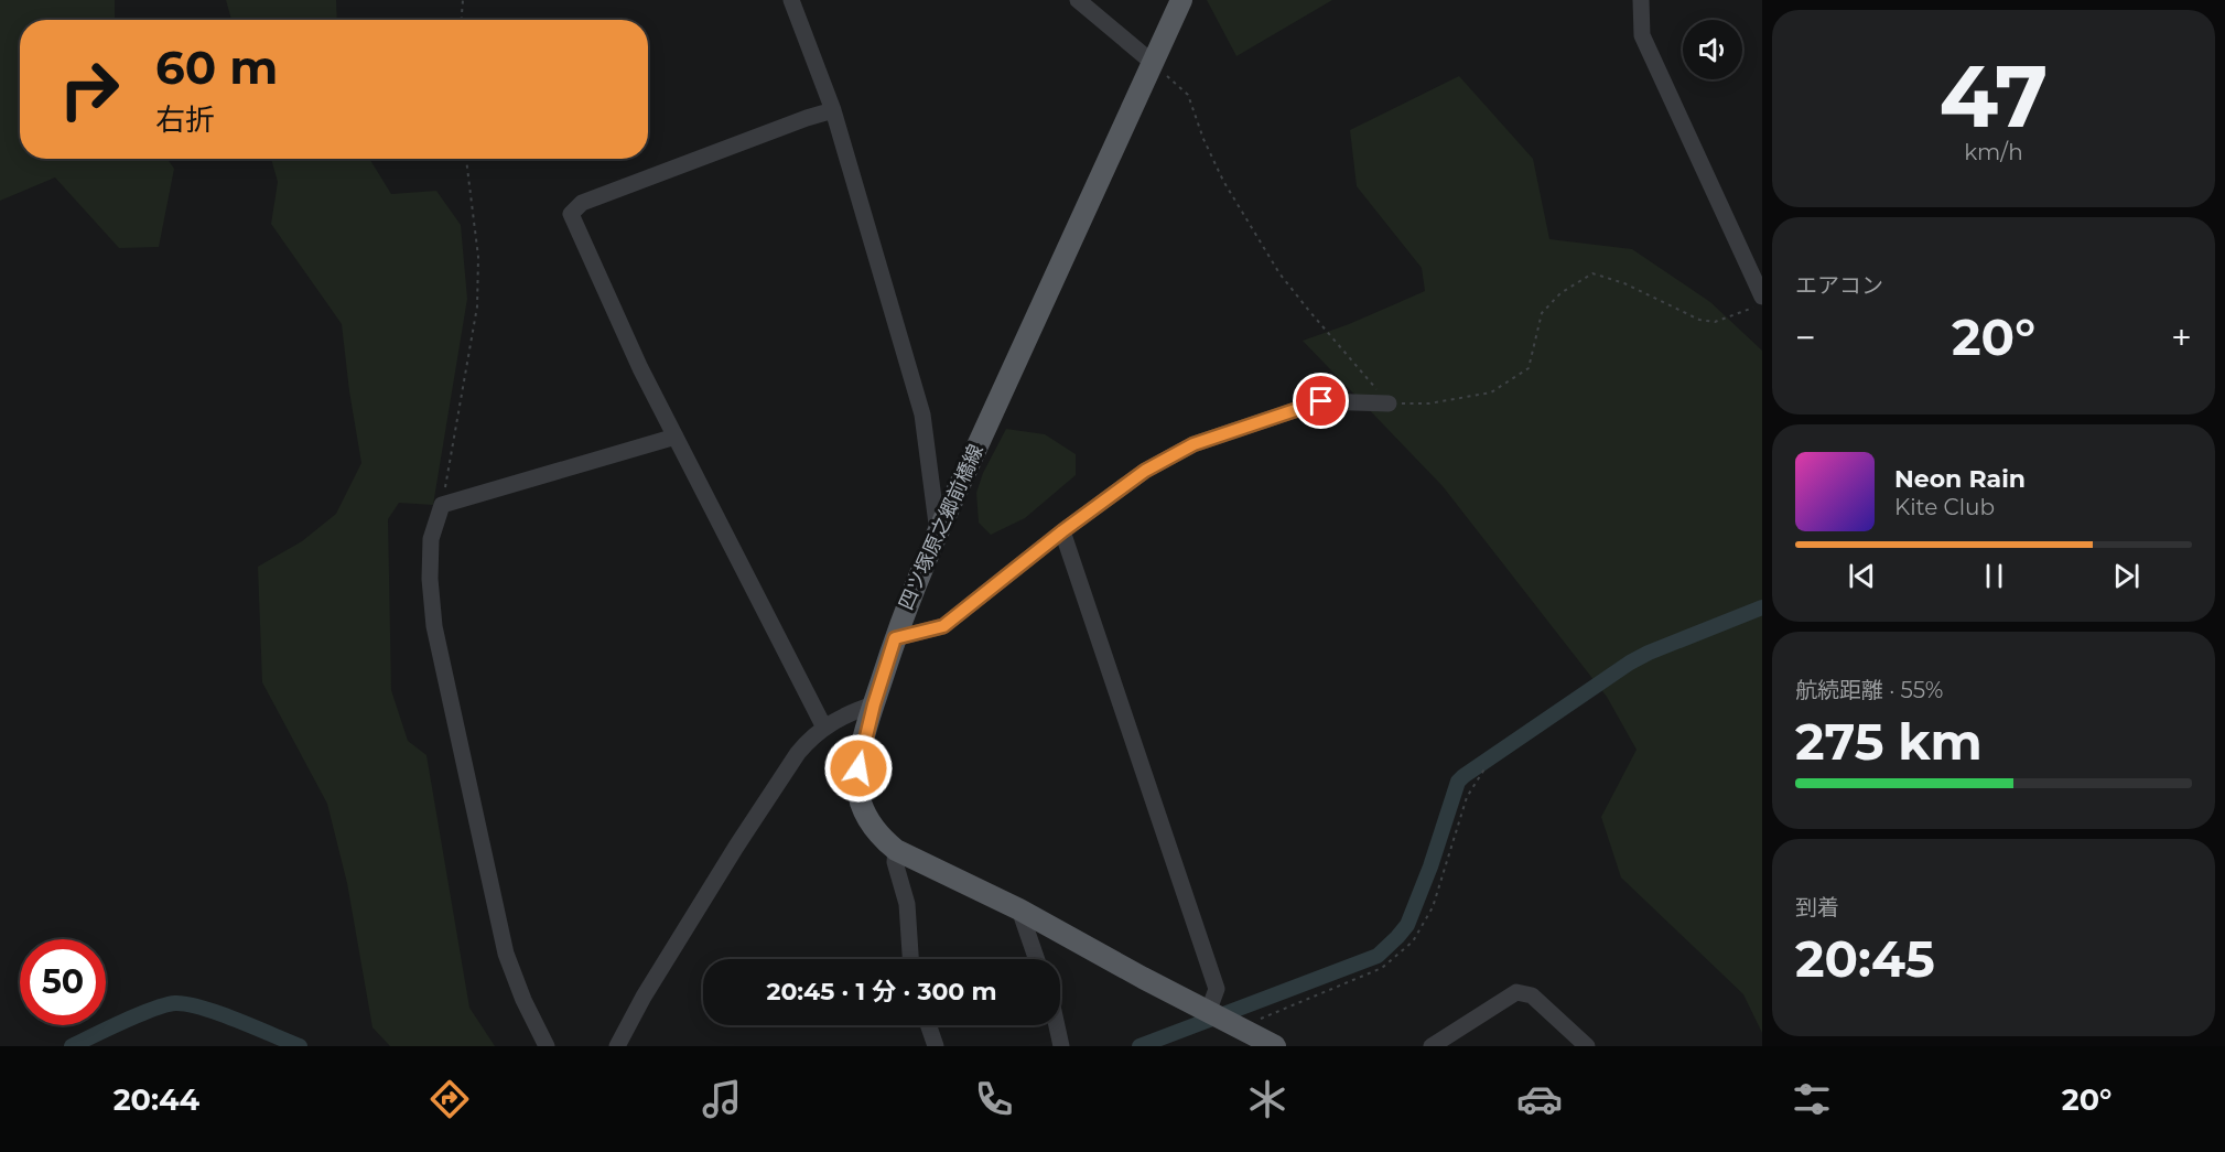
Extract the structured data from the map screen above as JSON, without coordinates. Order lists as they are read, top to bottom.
{
  "streets": {
    "main road": ["四ツ塚原之郷前橋線"]
  },
  "page": {
    "tile": [
      ["47", "km/h"],
      "エアコン",
      ["航続距離 · 55%", "275 km"],
      ["到着", "20:45"]
    ],
    "turn": ["60 m", "右折"],
    "heat": ["−", "20°", "+"],
    "song": ["Neon Rain", "Kite Club"],
    "limit": "50",
    "trip": "20:45 · 1 分 · 300 m",
    "tabs": ["20:44", "20°"]
  }
}
